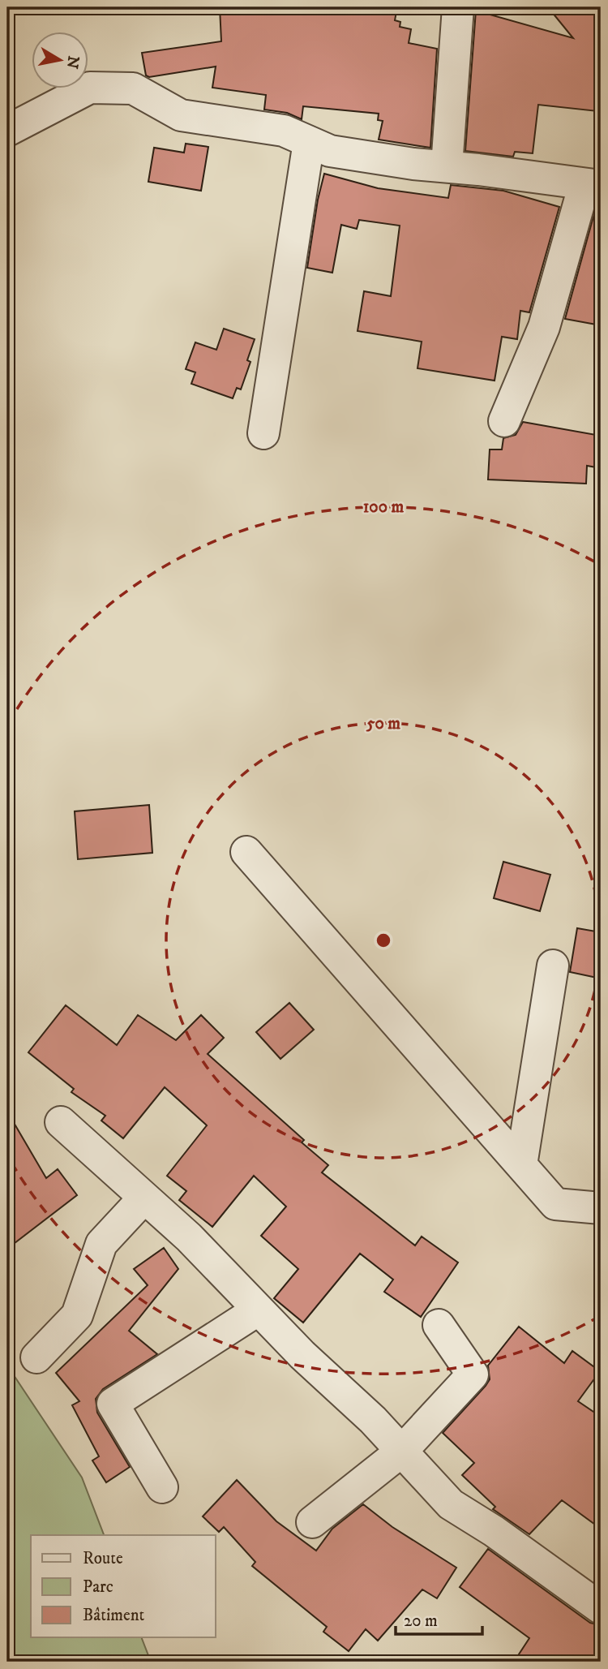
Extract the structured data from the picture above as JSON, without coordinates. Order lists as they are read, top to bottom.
{
  "legend": ["Route", "Parc", "Bâtiment"],
  "scale_bar": "20 m",
  "north": "right",
  "rings": ["100 m", "50 m"]
}
